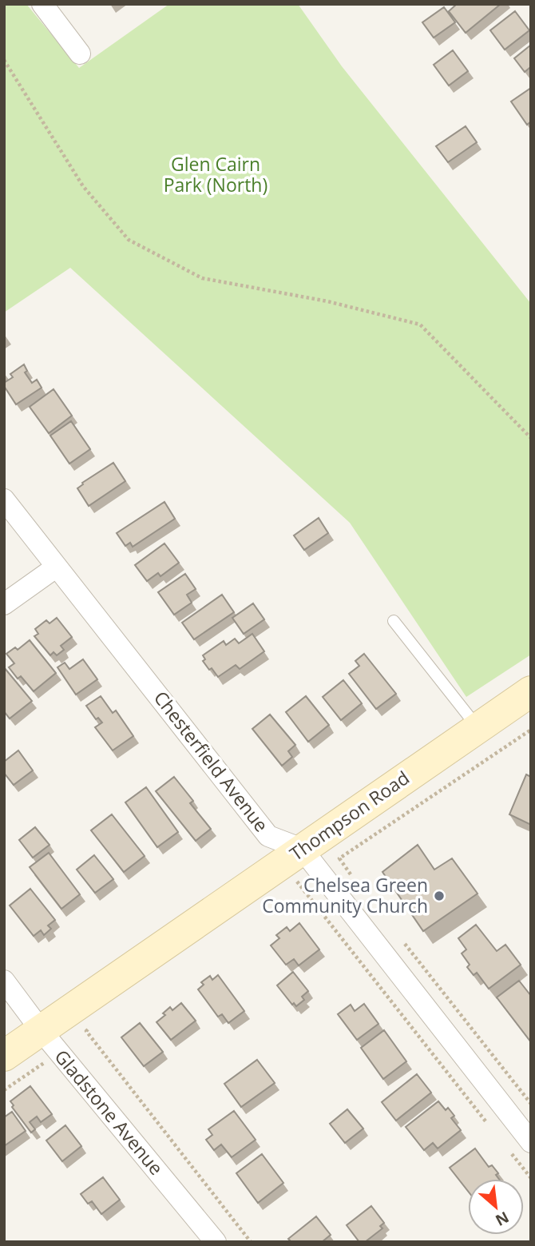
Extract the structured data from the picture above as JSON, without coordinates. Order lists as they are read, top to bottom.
{
  "streets": {
    "street": ["Chesterfield Avenue", "Thompson Road", "Gladstone Avenue"]
  },
  "crossings": [
    ["Chesterfield Avenue", "Thompson Road"],
    ["Thompson Road", "Gladstone Avenue"]
  ],
  "parks": ["Glen Cairn Park (North)"],
  "places": ["Chelsea Green Community Church"],
  "north": "bottom right"
}
